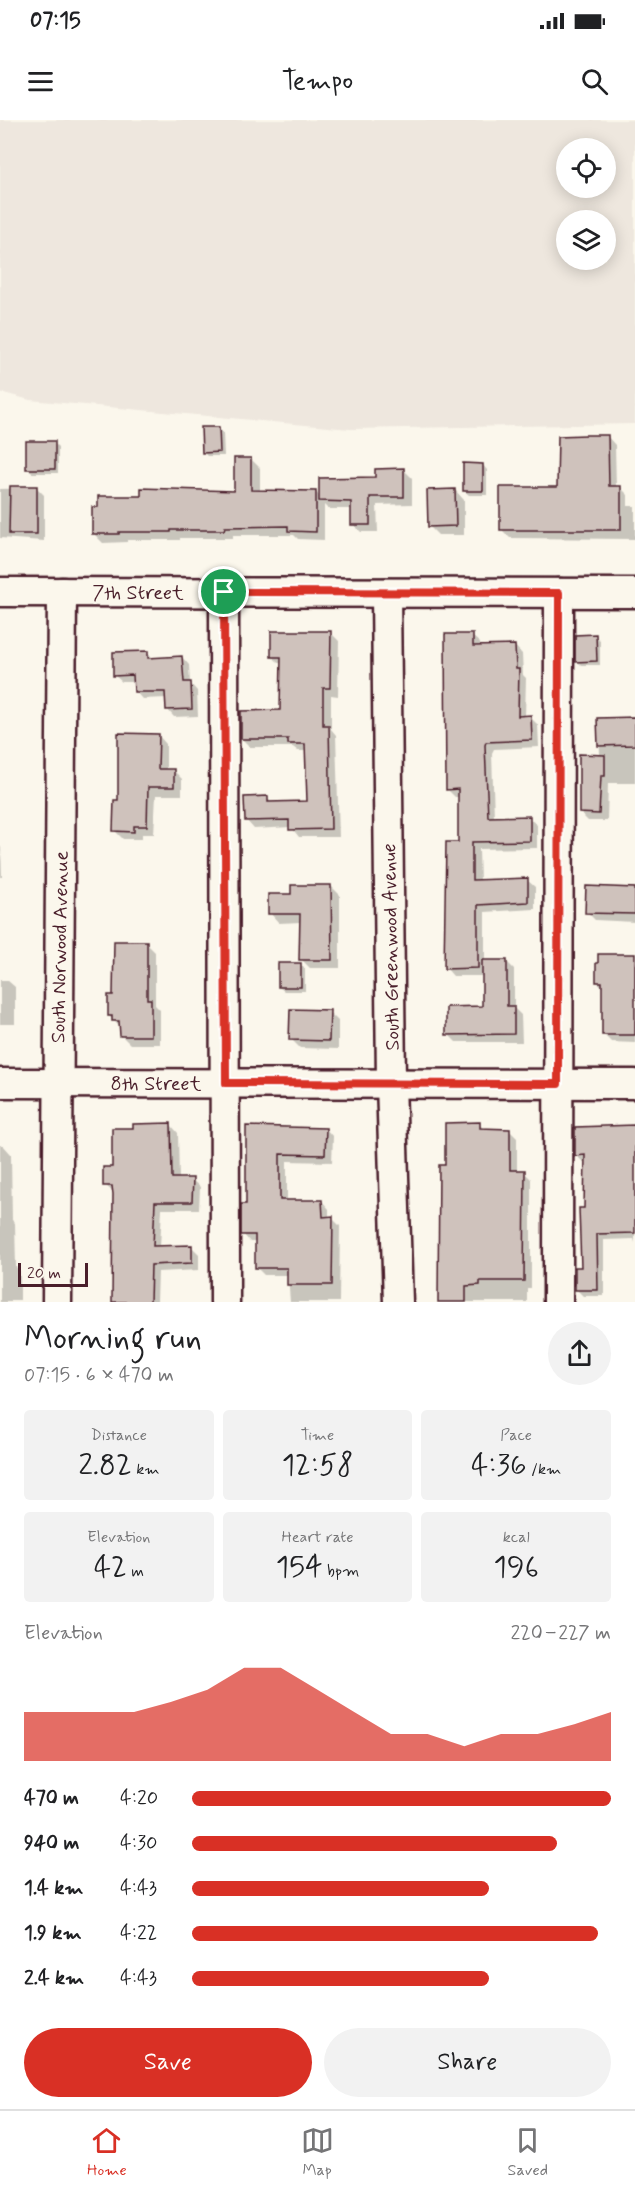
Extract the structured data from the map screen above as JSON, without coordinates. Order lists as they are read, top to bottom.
{
  "streets": {
    "street": [
      "7th Street",
      "South Norwood Avenue",
      "South Greenwood Avenue",
      "8th Street"
    ]
  },
  "crossings": [
    ["7th Street", "South Norwood Avenue"],
    ["7th Street", "South Greenwood Avenue"],
    ["South Norwood Avenue", "8th Street"],
    ["South Greenwood Avenue", "8th Street"]
  ],
  "scale_bar": "20 m",
  "page": {
    "status": "07:15",
    "header": "Tempo",
    "scale": "20 m",
    "heading": ["Morning run", "07:15 · 6 × 470 m"],
    "stats": [
      ["Distance", "2.82 km"],
      ["Time", "12:58"],
      ["Pace", "4:36 /km"],
      ["Elevation", "42 m"],
      ["Heart rate", "154 bpm"],
      ["kcal", "196"]
    ],
    "chart": ["Elevation", "220–227 m"],
    "list": [
      {
        "name": "470 m",
        "note": "4:20"
      },
      {
        "name": "940 m",
        "note": "4:30"
      },
      {
        "name": "1.4 km",
        "note": "4:43"
      },
      {
        "name": "1.9 km",
        "note": "4:22"
      },
      {
        "name": "2.4 km",
        "note": "4:43"
      }
    ],
    "buttons": ["Save", "Share"],
    "tabs": ["Home", "Map", "Saved"]
  }
}
